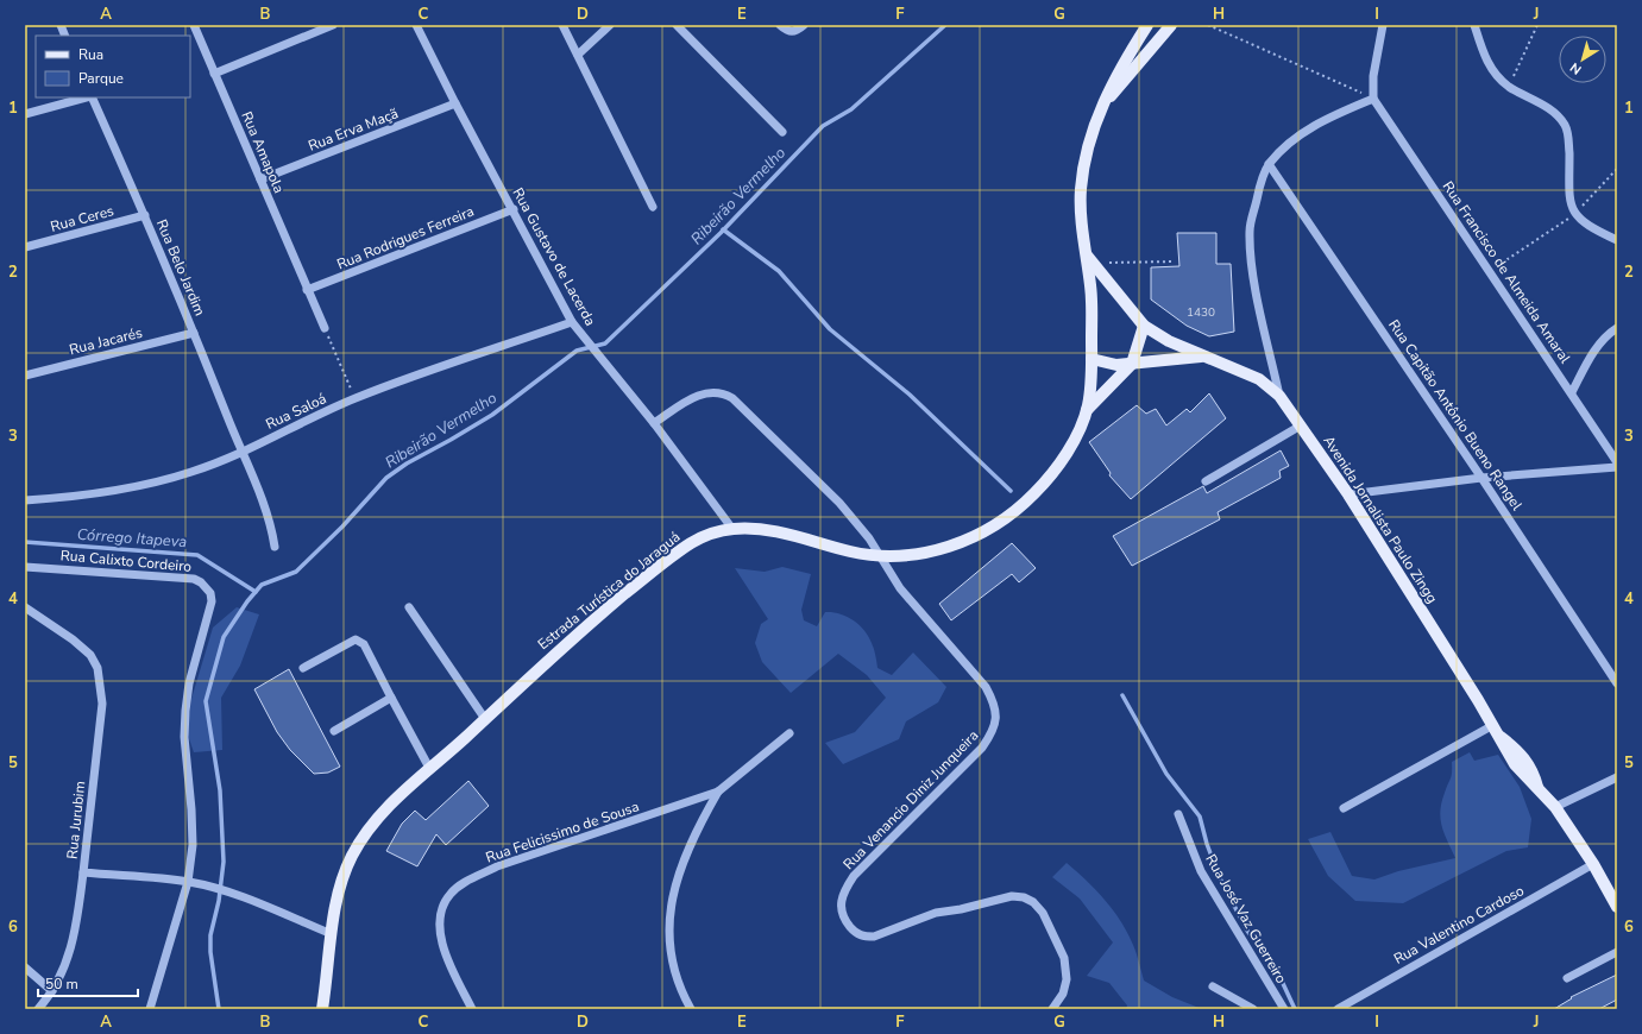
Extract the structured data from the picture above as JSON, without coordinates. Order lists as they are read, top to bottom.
{
  "streets": {
    "main road": ["Avenida Jornalista Paulo Zingg", "Estrada Turística do Jaraguá"],
    "street": [
      "Rua Erva Maçã",
      "Rua Amapola",
      "Rua Ceres",
      "Rua Rodrigues Ferreira",
      "Rua Gustavo de Lacerda",
      "Rua Belo Jardim",
      "Rua Francisco de Almeida Amaral",
      "Rua Jacarés",
      "Rua Saloá",
      "Rua Capitão Antônio Bueno Rangel",
      "Rua Calixto Cordeiro",
      "Rua Venancio Diniz Junqueira",
      "Rua Jurubim",
      "Rua Felicissimo de Sousa",
      "Rua José Vaz Guerreiro",
      "Rua Valentino Cardoso"
    ]
  },
  "crossings": [
    ["Rua Erva Maçã", "Rua Amapola"],
    ["Rua Erva Maçã", "Rua Gustavo de Lacerda"],
    ["Rua Amapola", "Rua Rodrigues Ferreira"],
    ["Rua Ceres", "Rua Belo Jardim"],
    ["Rua Rodrigues Ferreira", "Rua Gustavo de Lacerda"],
    ["Rua Gustavo de Lacerda", "Rua Saloá"],
    ["Rua Gustavo de Lacerda", "Estrada Turística do Jaraguá"],
    ["Rua Gustavo de Lacerda", "Rua Venancio Diniz Junqueira"],
    ["Rua Belo Jardim", "Rua Jacarés"],
    ["Rua Belo Jardim", "Rua Saloá"],
    ["Avenida Jornalista Paulo Zingg", "Estrada Turística do Jaraguá"],
    ["Avenida Jornalista Paulo Zingg", "Rua Valentino Cardoso"],
    ["Rua Calixto Cordeiro", "Rua Jurubim"],
    ["Estrada Turística do Jaraguá", "Rua Venancio Diniz Junqueira"],
    ["Estrada Turística do Jaraguá", "Rua Jurubim"]
  ],
  "water": ["Ribeirão Vermelho", "Córrego Itapeva"],
  "house_numbers": ["1430"],
  "legend": ["Rua", "Parque"],
  "scale_bar": "50 m",
  "north": "bottom left",
  "grid": {
    "columns": [
      "A",
      "B",
      "C",
      "D",
      "E",
      "F",
      "G",
      "H",
      "I",
      "J"
    ],
    "rows": [
      "1",
      "2",
      "3",
      "4",
      "5",
      "6"
    ]
  }
}
